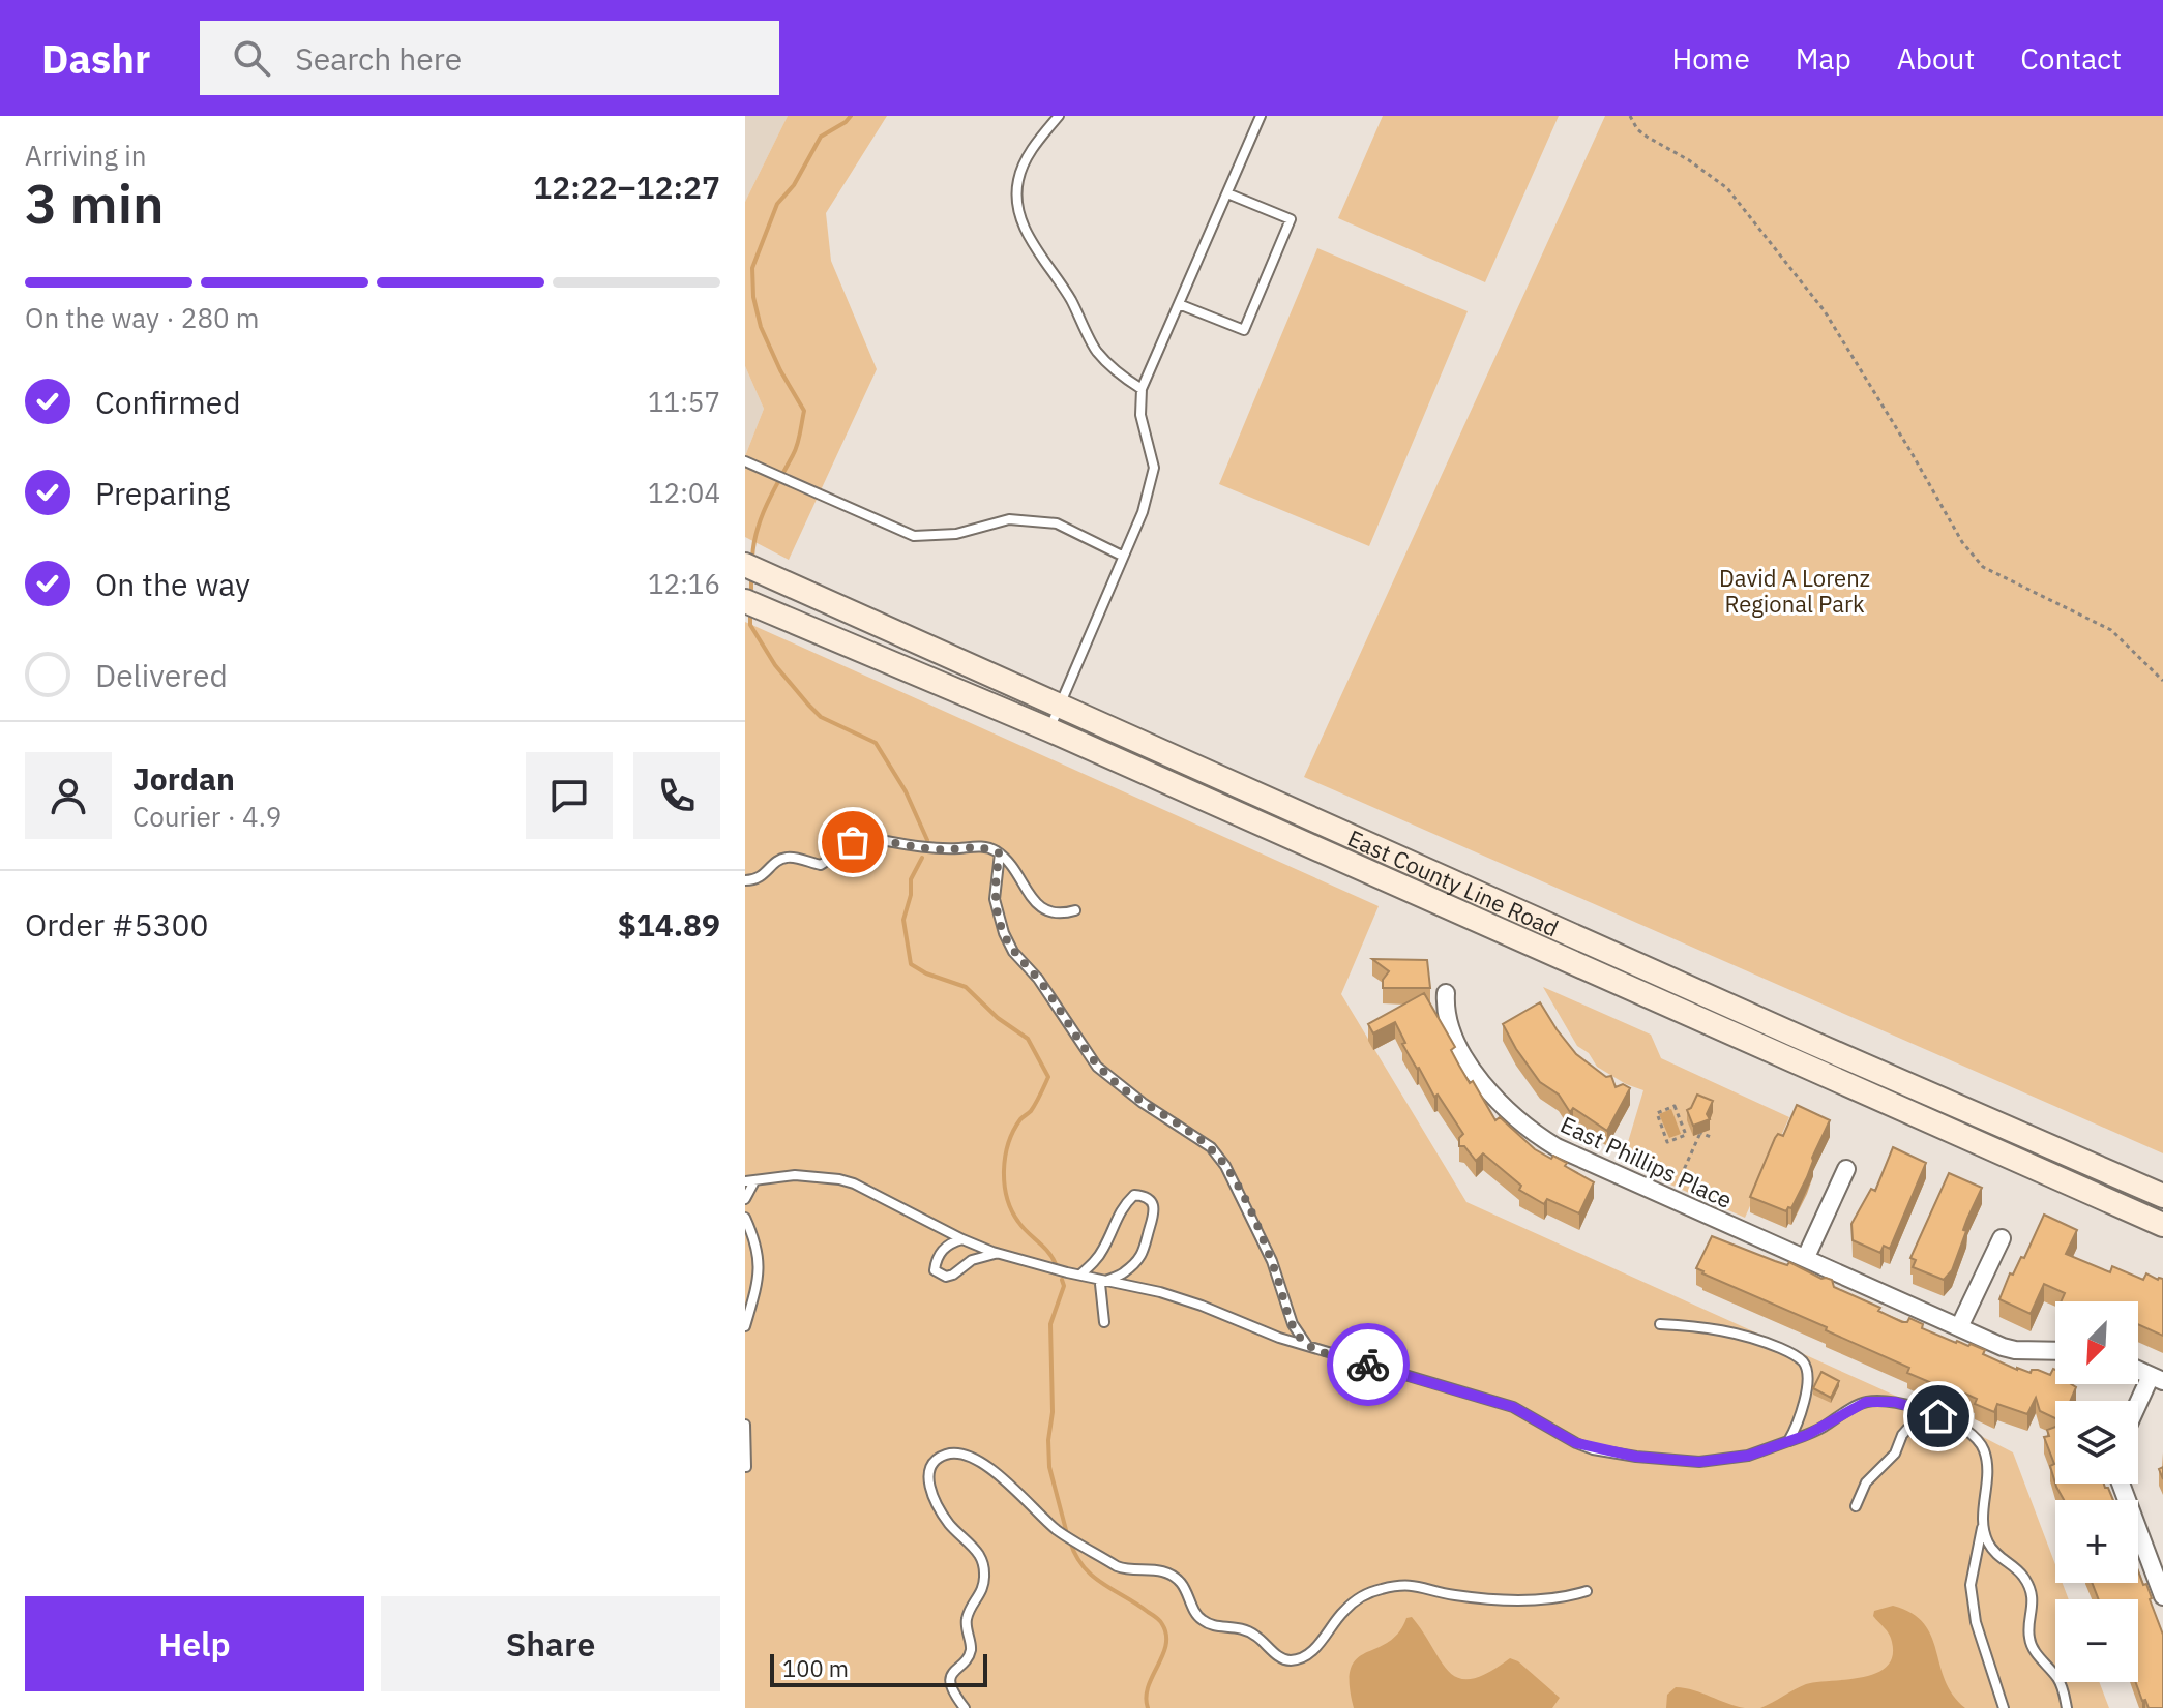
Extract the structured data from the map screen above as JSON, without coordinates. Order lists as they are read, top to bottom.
{
  "streets": {
    "main road": ["East County Line Road"],
    "street": ["East Phillips Place"]
  },
  "parks": ["David A Lorenz Regional Park"],
  "scale_bar": "100 m",
  "north": "bottom left",
  "page": {
    "header": "Dashr",
    "search": "Search here",
    "nav": [
      "Home",
      "Map",
      "About",
      "Contact"
    ],
    "heading": ["3 min", "Arriving in", "12:22–12:27"],
    "panel": [
      "Jordan",
      "Courier · 4.9",
      "Order #5300",
      "$14.89"
    ],
    "bar": "On the way · 280 m",
    "list": [
      ["Confirmed", "11:57"],
      ["Preparing", "12:04"],
      ["On the way", "12:16"],
      "Delivered"
    ],
    "map_buttons": ["+", "−"],
    "buttons": ["Help", "Share"],
    "scale": "100 m"
  }
}
